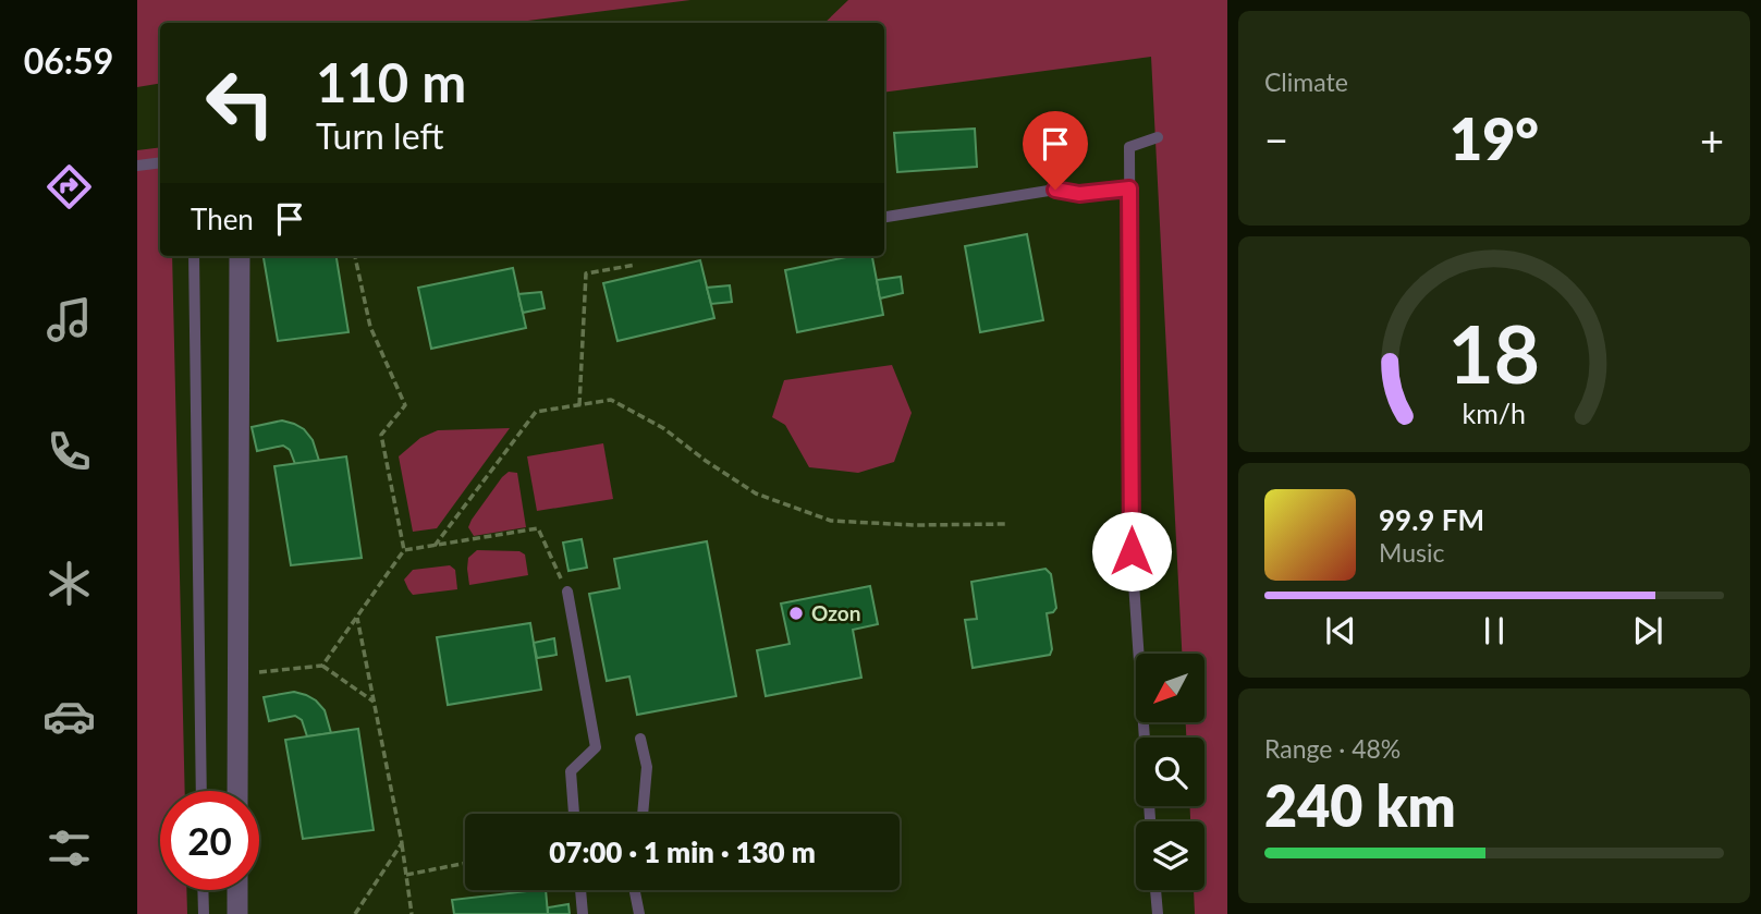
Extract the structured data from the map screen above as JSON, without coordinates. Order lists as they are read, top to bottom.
{
  "places": ["Ozon"],
  "north": "bottom left",
  "page": {
    "tabs": "06:59",
    "tile": [
      "Climate",
      ["Range · 48%", "240 km"]
    ],
    "turn": ["110 m", "Turn left"],
    "heat": ["−", "19°", "+"],
    "then": "Then",
    "song": ["99.9 FM", "Music"],
    "limit": "20",
    "trip": "07:00 · 1 min · 130 m",
    "gauge": ["18", "km/h"]
  }
}
